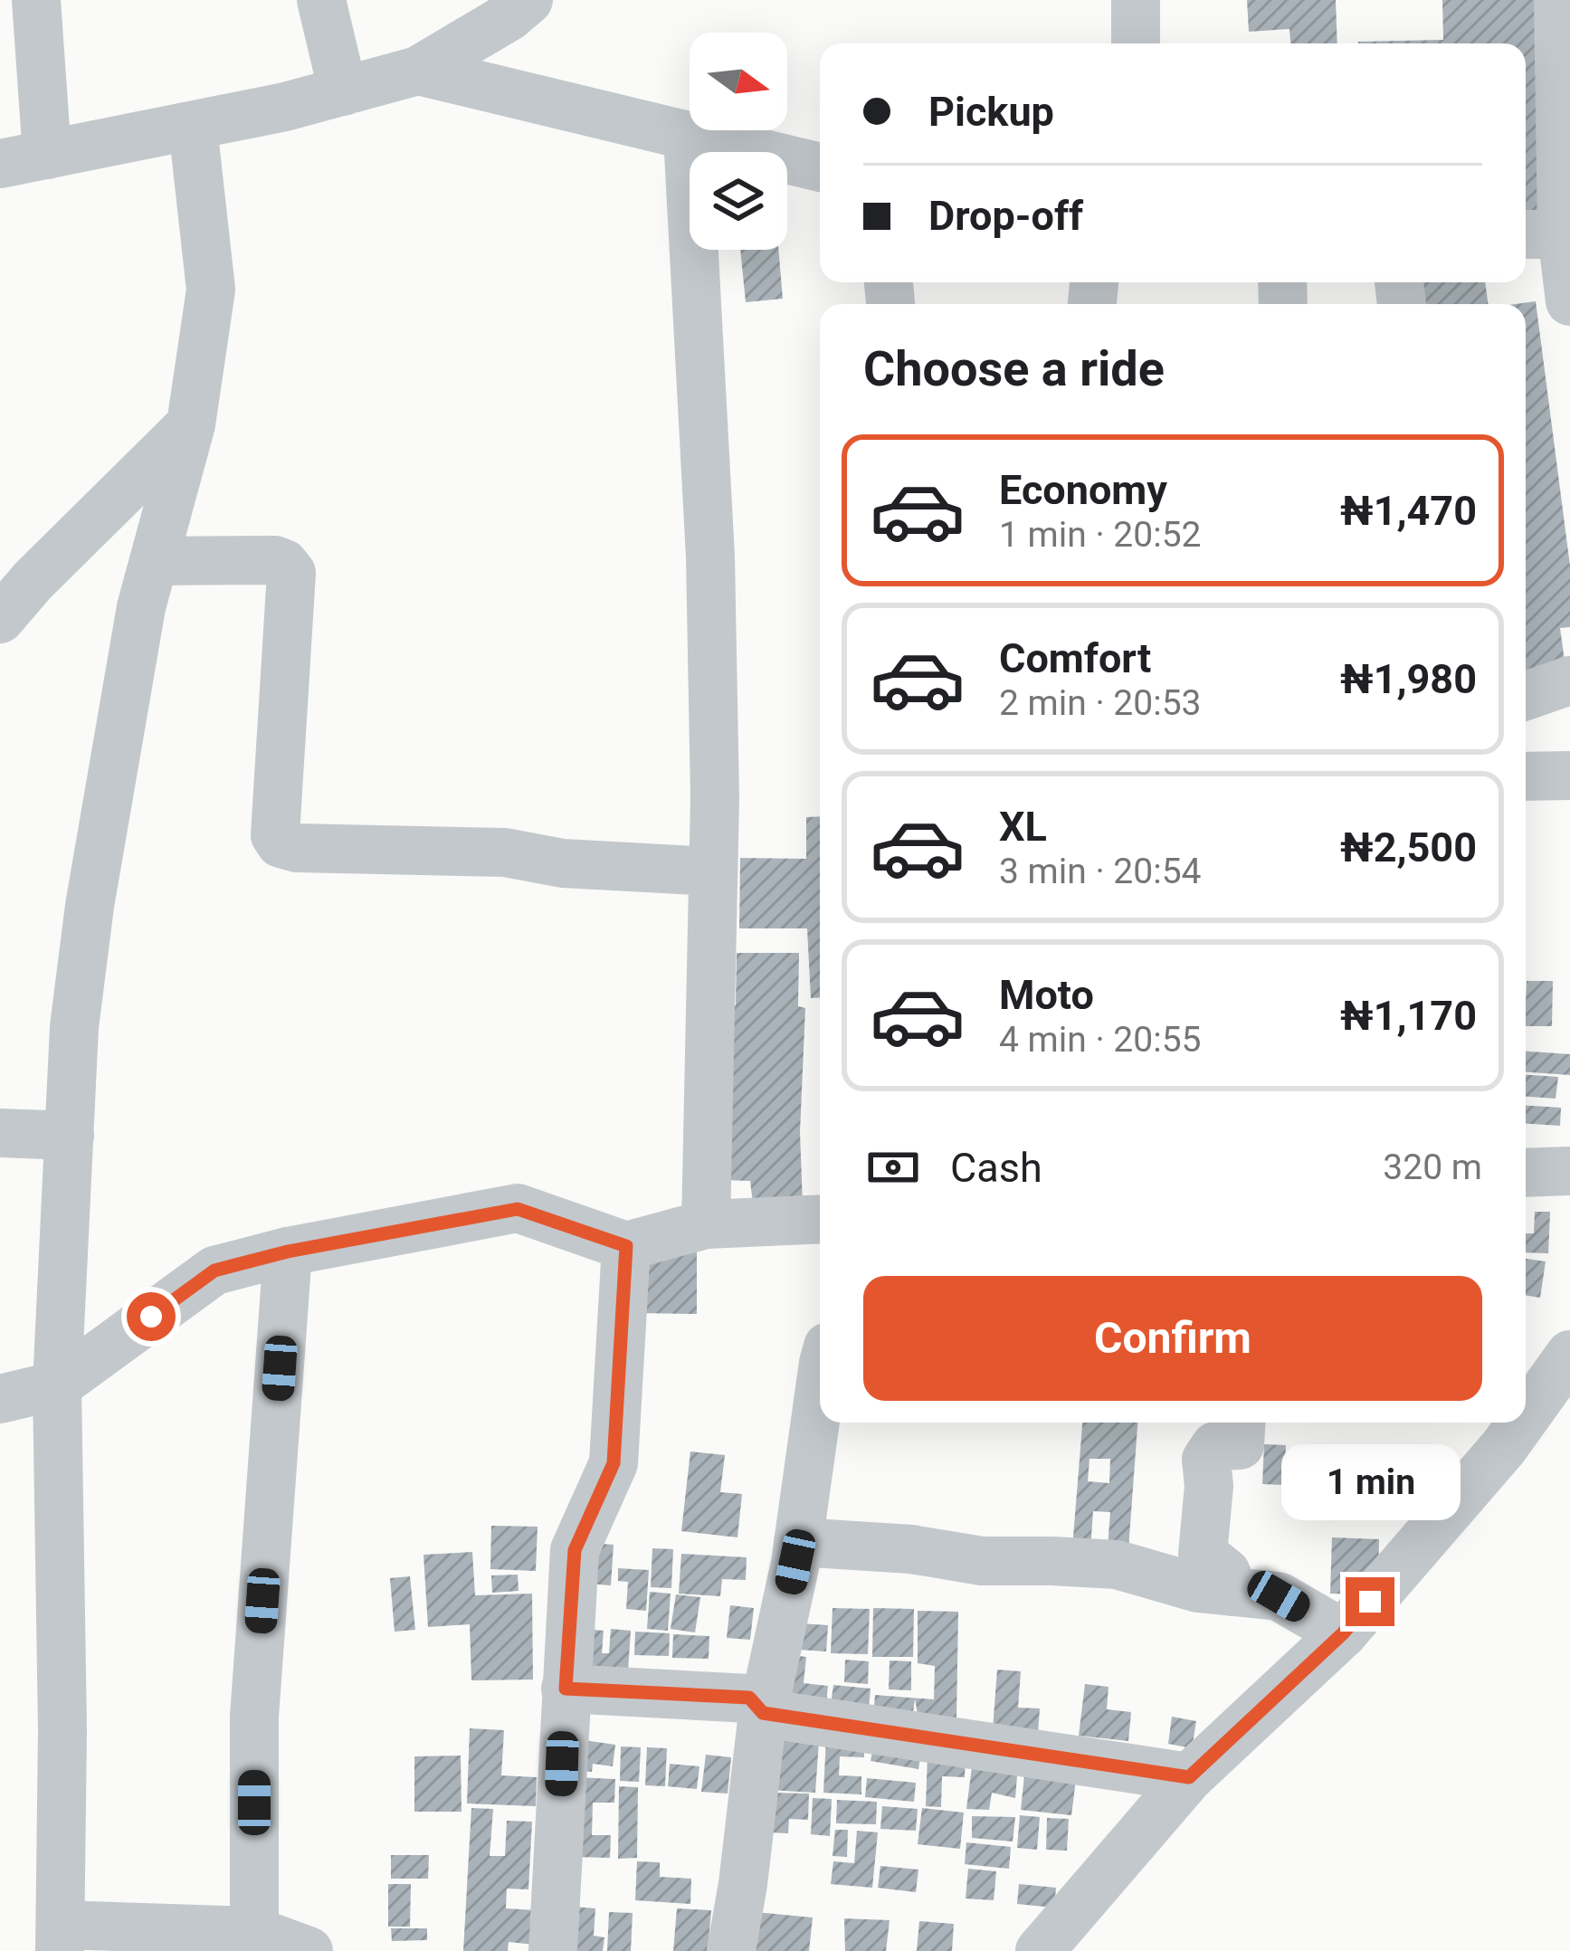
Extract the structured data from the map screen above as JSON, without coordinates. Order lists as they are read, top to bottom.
{
  "north": "right",
  "page": {
    "banner": ["Pickup", "Drop-off"],
    "heading": "Choose a ride",
    "list": [
      {
        "name": "Economy",
        "note": "1 min · 20:52",
        "value": "₦1,470"
      },
      {
        "name": "Comfort",
        "note": "2 min · 20:53",
        "value": "₦1,980"
      },
      {
        "name": "XL",
        "note": "3 min · 20:54",
        "value": "₦2,500"
      },
      {
        "name": "Moto",
        "note": "4 min · 20:55",
        "value": "₦1,170"
      }
    ],
    "pay": ["Cash", "320 m"],
    "buttons": "Confirm",
    "bubble": "1 min"
  }
}
